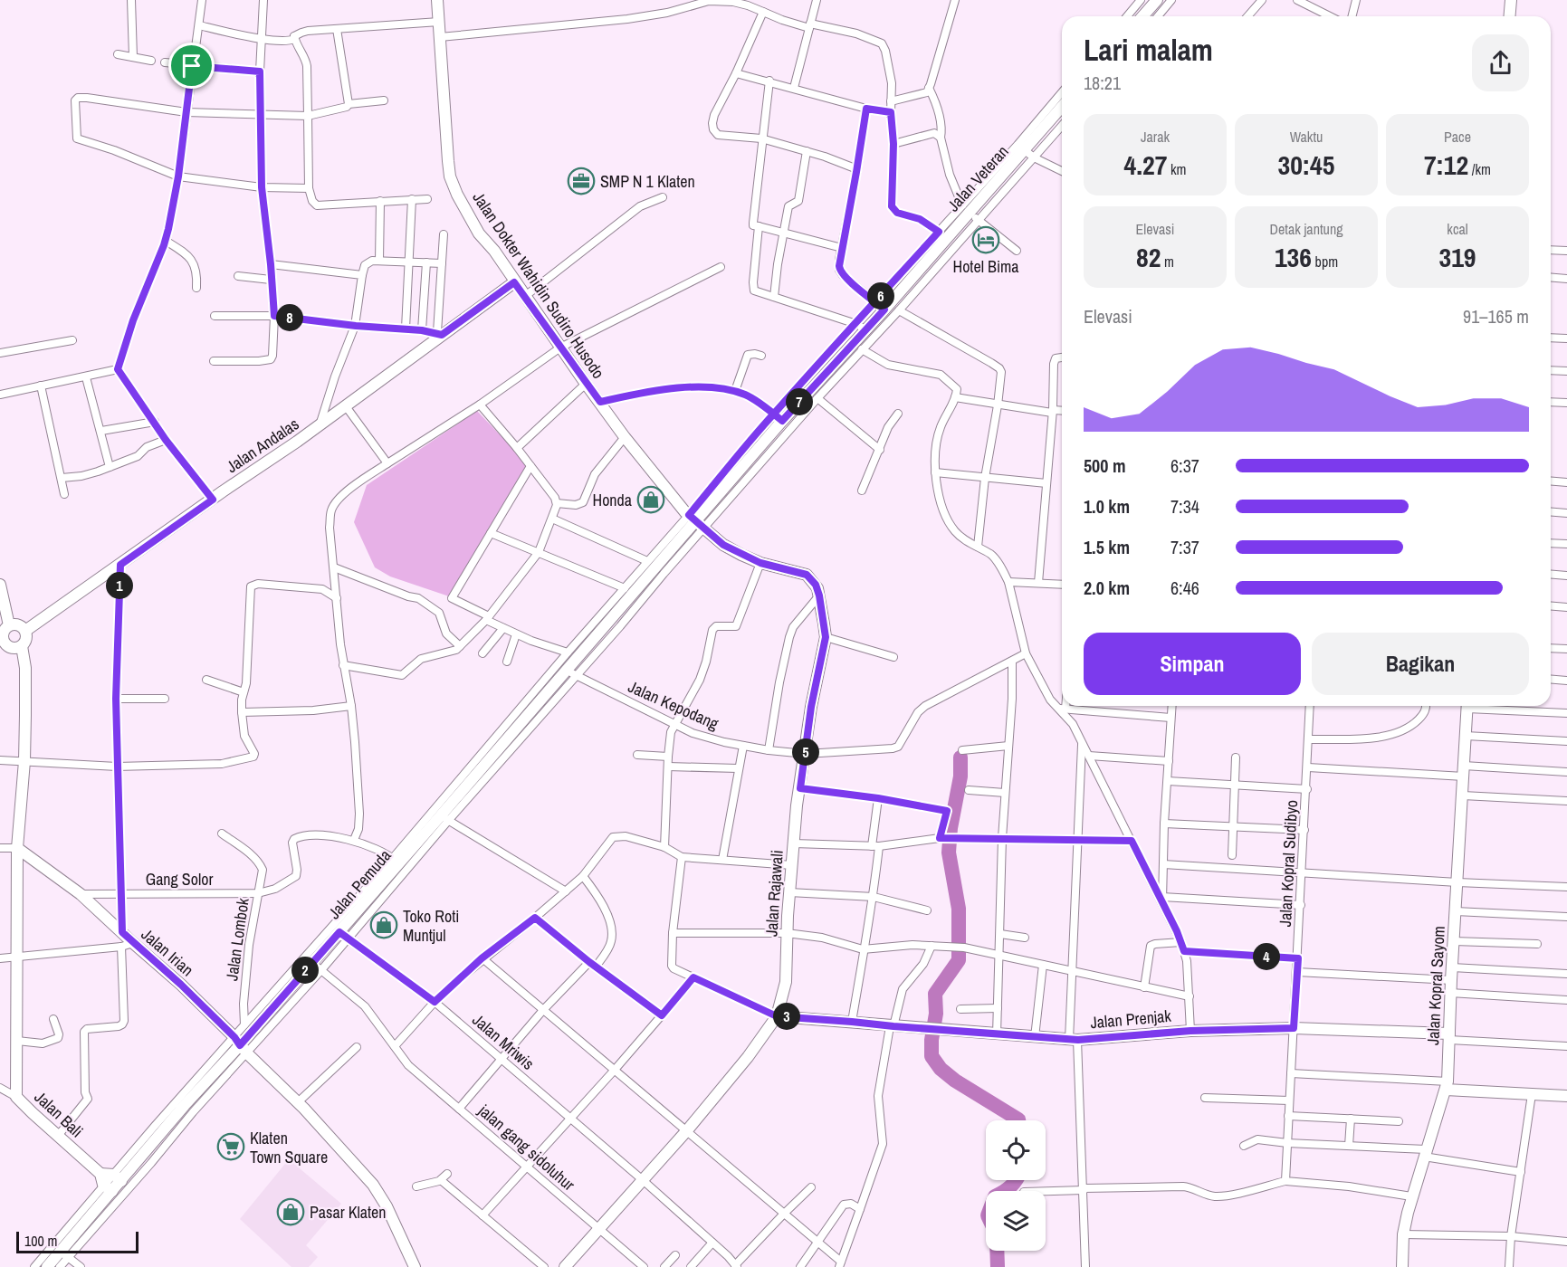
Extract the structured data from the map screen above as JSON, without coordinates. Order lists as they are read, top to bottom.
{
  "streets": {
    "street": [
      "Jalan Veteran",
      "Jalan Dokter Wahidin Sudiro Husodo",
      "Jalan Andalas",
      "Jalan Kepodang",
      "Jalan Kopral Sudibyo",
      "Gang Solor",
      "Jalan Pemuda",
      "Jalan Rajawali",
      "Jalan Lombok",
      "Jalan Irian",
      "Jalan Kopral Sayom",
      "Jalan Prenjak",
      "Jalan Mriwis",
      "Jalan Bali",
      "jalan gang sidoluhur"
    ]
  },
  "crossings": [
    ["Jalan Veteran", "Jalan Dokter Wahidin Sudiro Husodo"],
    ["Jalan Veteran", "Jalan Pemuda"],
    ["Jalan Veteran", "Jalan Rajawali"],
    ["Jalan Dokter Wahidin Sudiro Husodo", "Jalan Andalas"],
    ["Jalan Dokter Wahidin Sudiro Husodo", "Jalan Pemuda"],
    ["Jalan Dokter Wahidin Sudiro Husodo", "Jalan Rajawali"],
    ["Jalan Andalas", "Jalan Bali"],
    ["Jalan Kepodang", "Jalan Pemuda"],
    ["Jalan Kepodang", "Jalan Rajawali"],
    ["Jalan Kopral Sudibyo", "Jalan Prenjak"],
    ["Gang Solor", "Jalan Lombok"],
    ["Gang Solor", "Jalan Irian"],
    ["Jalan Pemuda", "Jalan Rajawali"],
    ["Jalan Pemuda", "Jalan Irian"],
    ["Jalan Pemuda", "Jalan Mriwis"],
    ["Jalan Pemuda", "jalan gang sidoluhur"],
    ["Jalan Rajawali", "Jalan Prenjak"],
    ["Jalan Rajawali", "Jalan Mriwis"],
    ["Jalan Rajawali", "jalan gang sidoluhur"],
    ["Jalan Irian", "Jalan Bali"],
    ["Jalan Kopral Sayom", "Jalan Prenjak"]
  ],
  "places": {
    "office": ["SMP N 1 Klaten"],
    "hotel": ["Hotel Bima"],
    "shop": ["Honda", "Toko Roti Muntjul", "Pasar Klaten"],
    "supermarket": ["Klaten Town Square"]
  },
  "scale_bar": "100 m",
  "page": {
    "heading": ["Lari malam", "18:21"],
    "stats": [
      ["Jarak", "4.27 km"],
      ["Waktu", "30:45"],
      ["Pace", "7:12 /km"],
      ["Elevasi", "82 m"],
      ["Detak jantung", "136 bpm"],
      ["kcal", "319"]
    ],
    "pins": [
      "6",
      "8",
      "7",
      "1",
      "5",
      "4",
      "2",
      "3"
    ],
    "chart": ["Elevasi", "91–165 m"],
    "list": [
      {
        "name": "500 m",
        "note": "6:37"
      },
      {
        "name": "1.0 km",
        "note": "7:34"
      },
      {
        "name": "1.5 km",
        "note": "7:37"
      },
      {
        "name": "2.0 km",
        "note": "6:46"
      }
    ],
    "buttons": ["Simpan", "Bagikan"],
    "scale": "100 m"
  }
}
